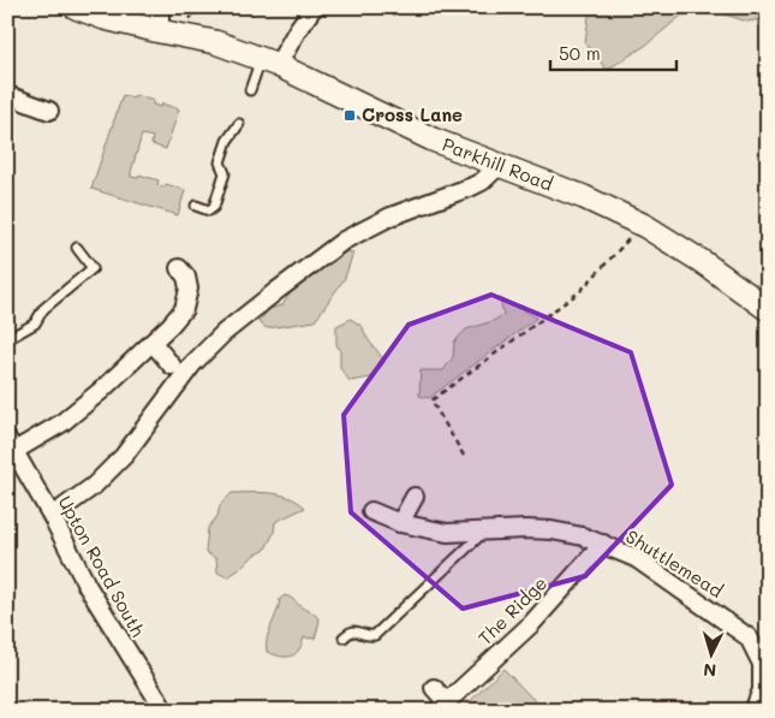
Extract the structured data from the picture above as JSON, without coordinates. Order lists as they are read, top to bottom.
{
  "streets": {
    "main road": ["Parkhill Road"],
    "street": ["Shuttlemead", "Upton Road South", "The Ridge"]
  },
  "crossings": [
    ["Shuttlemead", "The Ridge"]
  ],
  "places": {
    "transit": ["Cross Lane"]
  },
  "scale_bar": "50 m",
  "north": "bottom"
}
